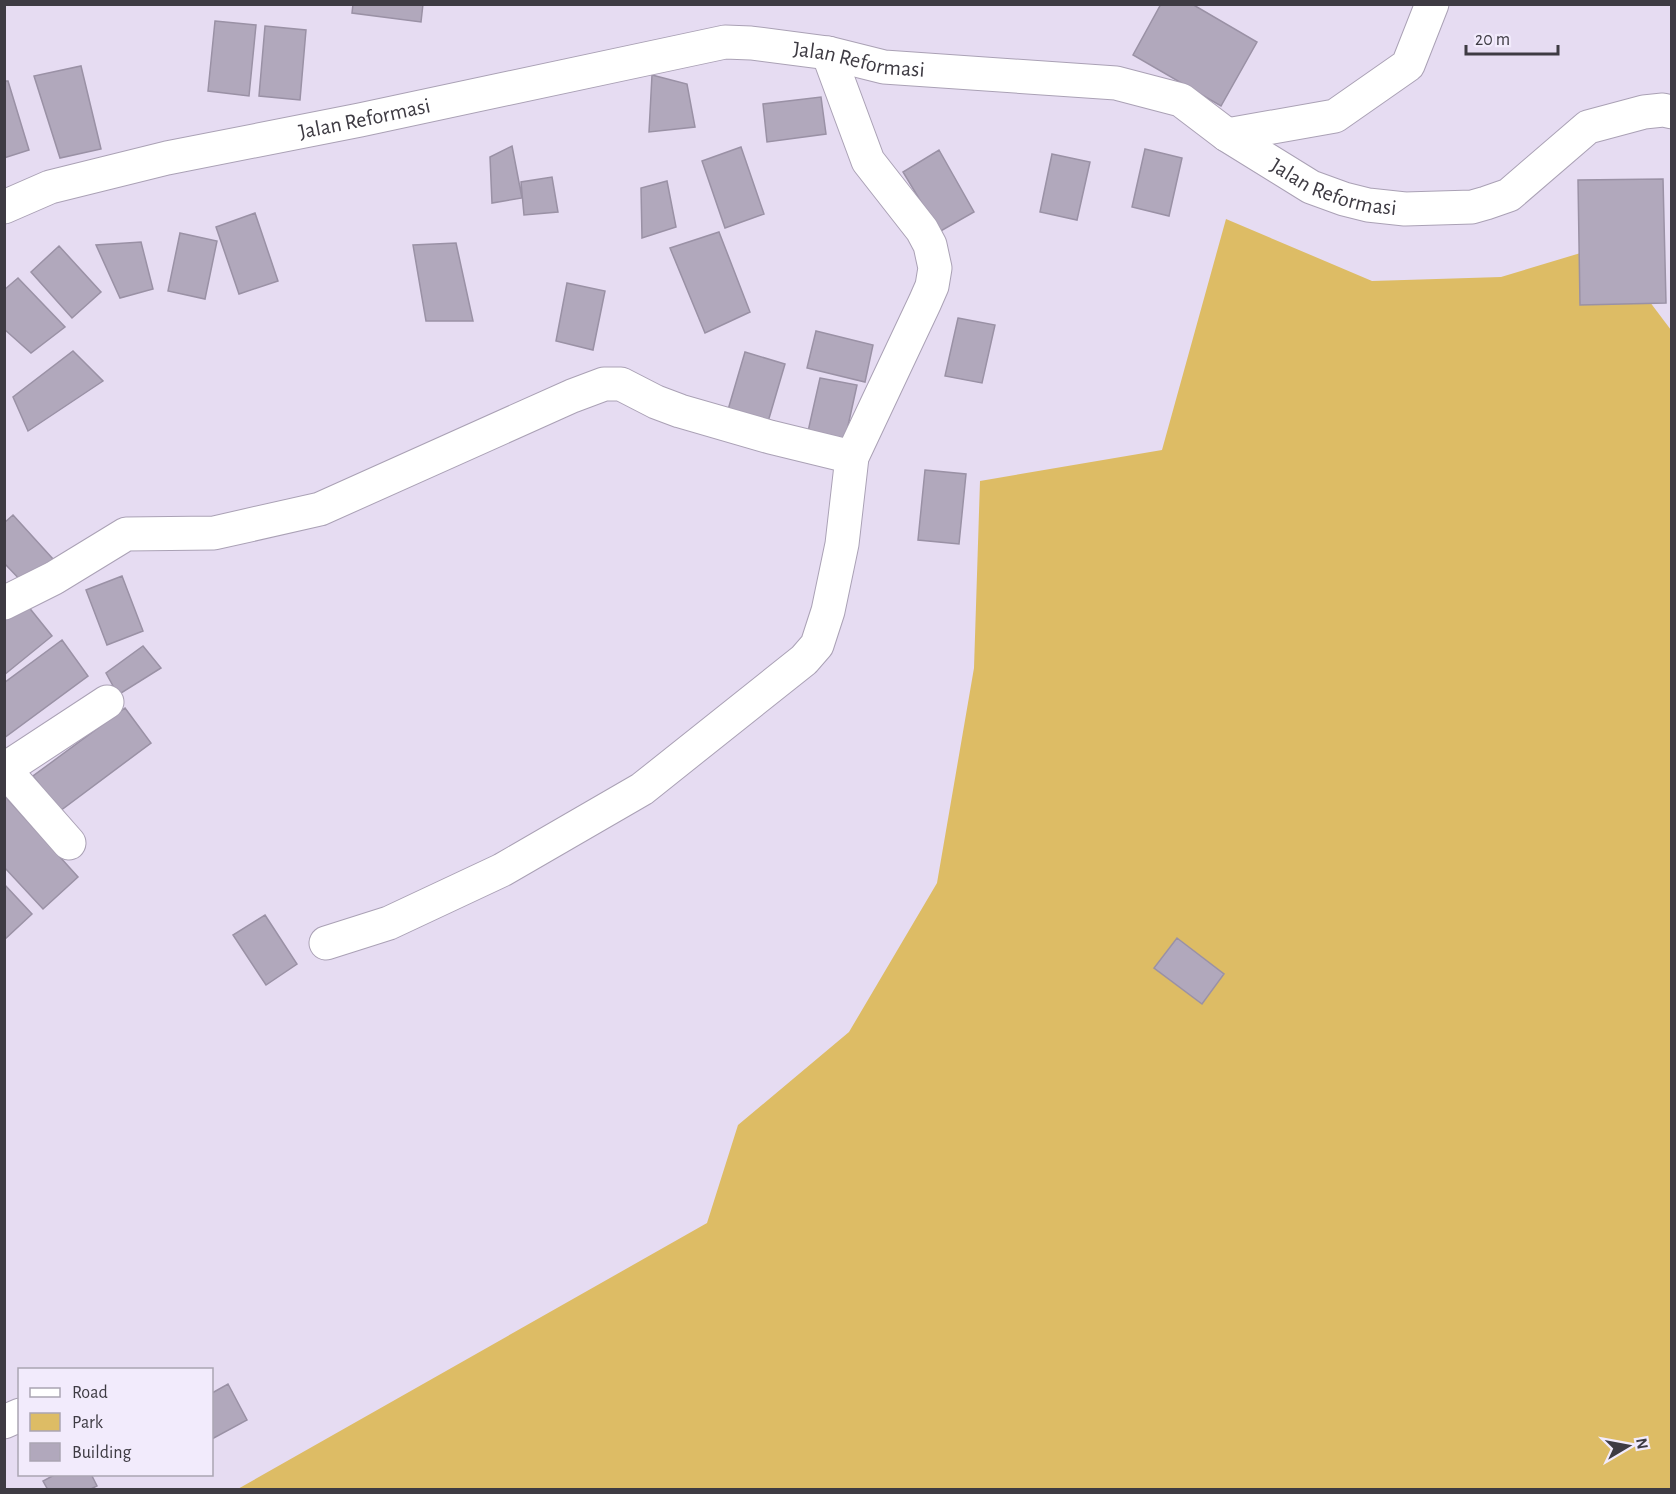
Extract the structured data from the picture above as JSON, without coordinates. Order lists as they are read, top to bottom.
{
  "streets": {
    "street": ["Jalan Reformasi"]
  },
  "legend": ["Road", "Park", "Building"],
  "scale_bar": "20 m",
  "north": "right"
}
